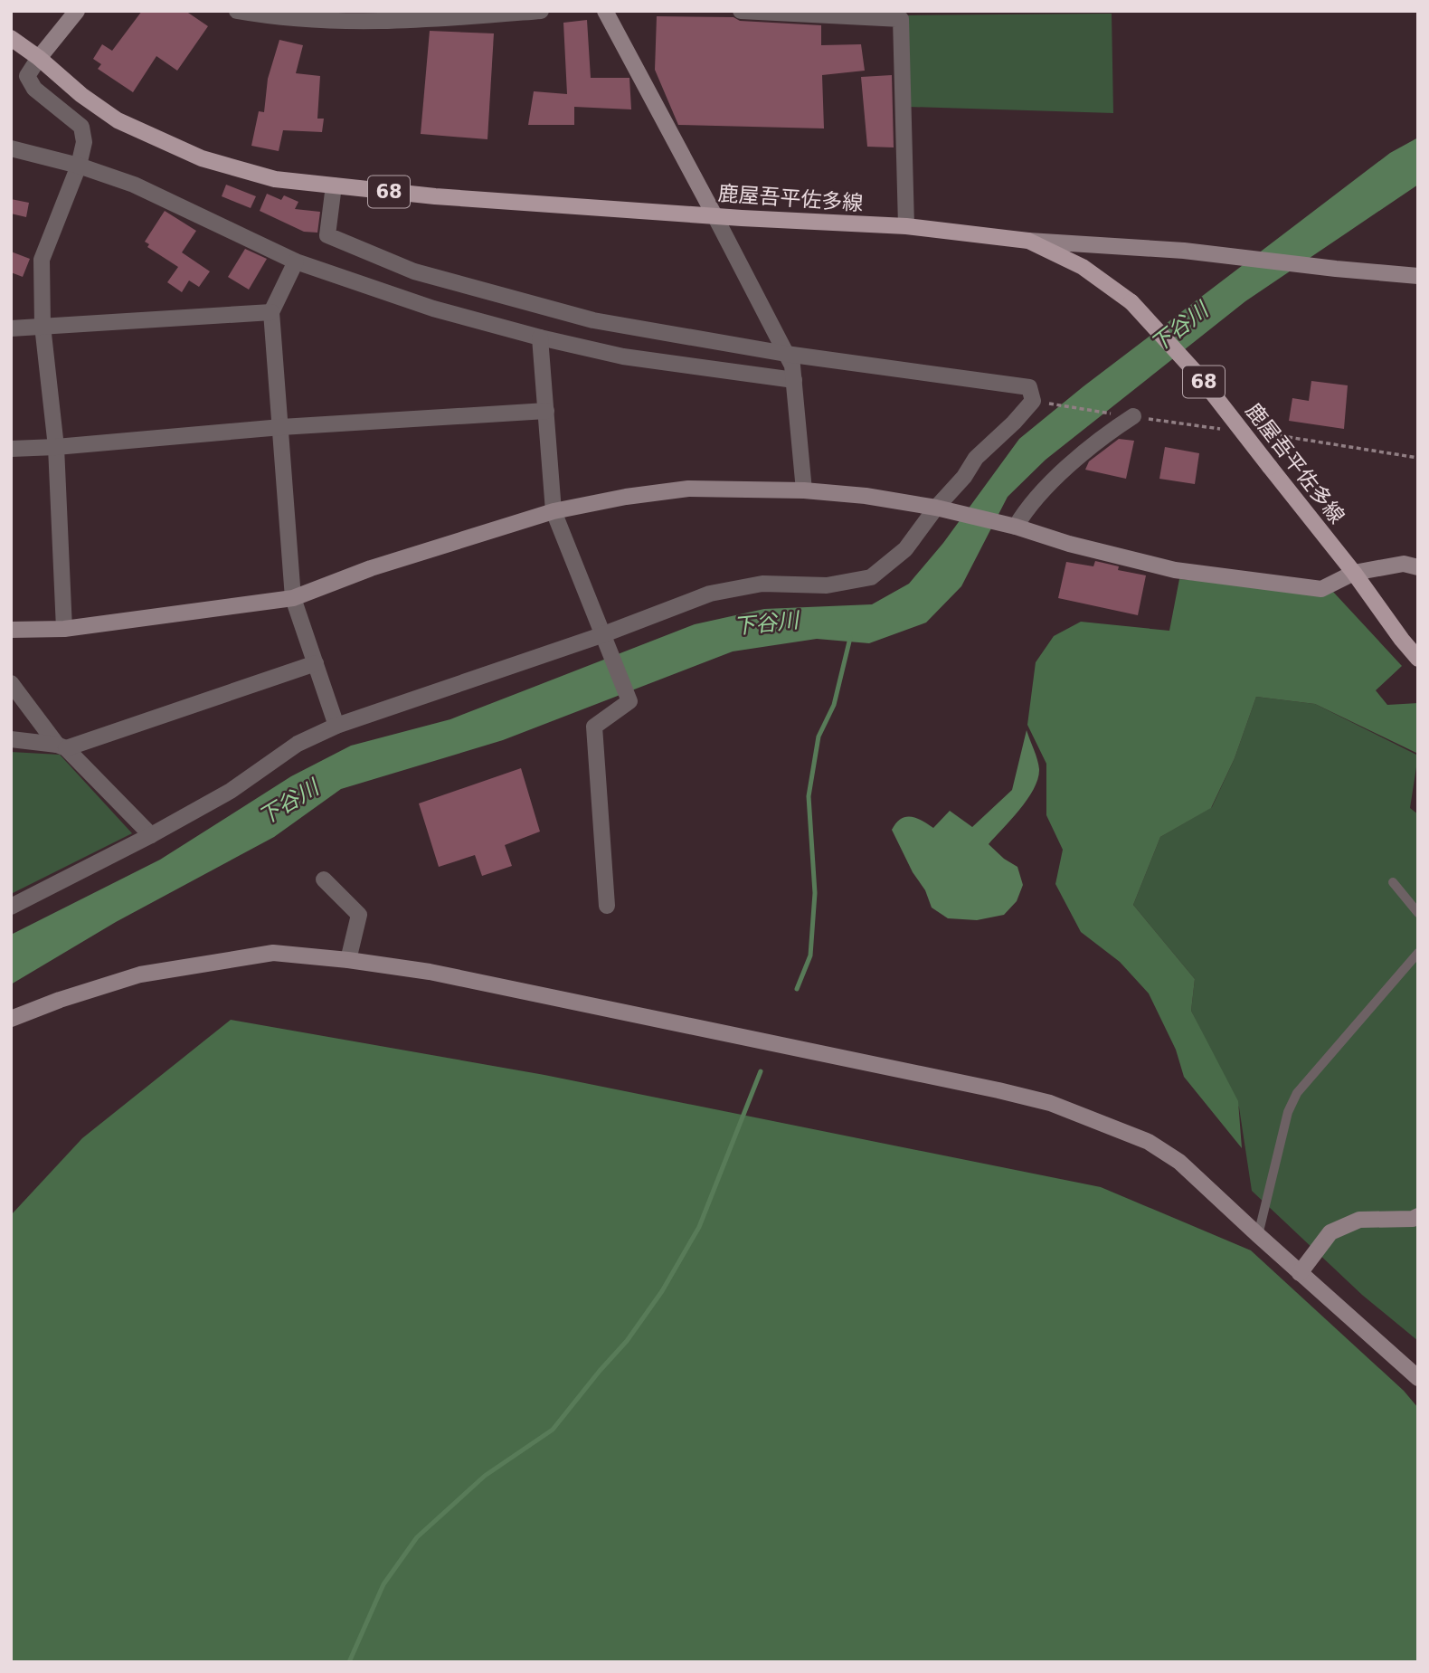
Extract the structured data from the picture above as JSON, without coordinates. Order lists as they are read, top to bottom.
{
  "streets": {
    "main road": ["68", "鹿屋吾平佐多線"]
  },
  "water": ["下谷川"]
}
